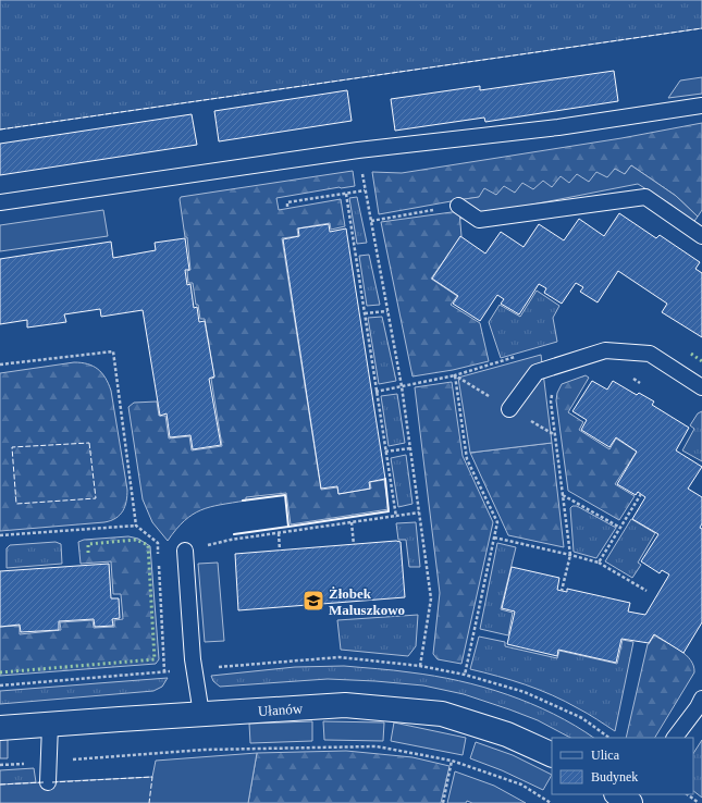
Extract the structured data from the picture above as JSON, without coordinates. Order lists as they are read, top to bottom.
{
  "streets": {
    "street": ["Ułanów"]
  },
  "places": {
    "school or university": ["Żłobek Maluszkowo"]
  },
  "legend": ["Ulica", "Budynek"]
}
